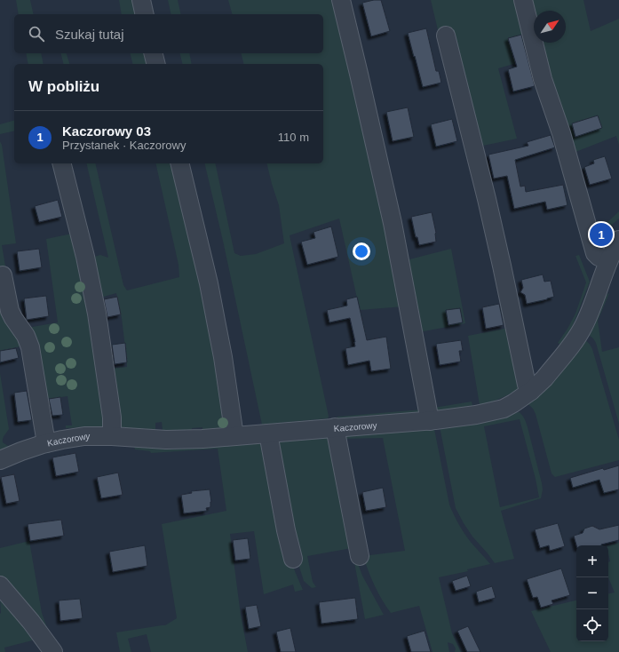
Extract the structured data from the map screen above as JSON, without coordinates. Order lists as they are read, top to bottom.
{
  "streets": {
    "street": ["Kaczorowy"]
  },
  "north": "top right",
  "page": {
    "search": "Szukaj tutaj",
    "heading": "W pobliżu",
    "list": [
      {
        "mark": "1",
        "name": "Kaczorowy 03",
        "note": "Przystanek · Kaczorowy",
        "value": "110 m"
      }
    ],
    "pins": "1",
    "map_buttons": ["+", "−"]
  }
}
